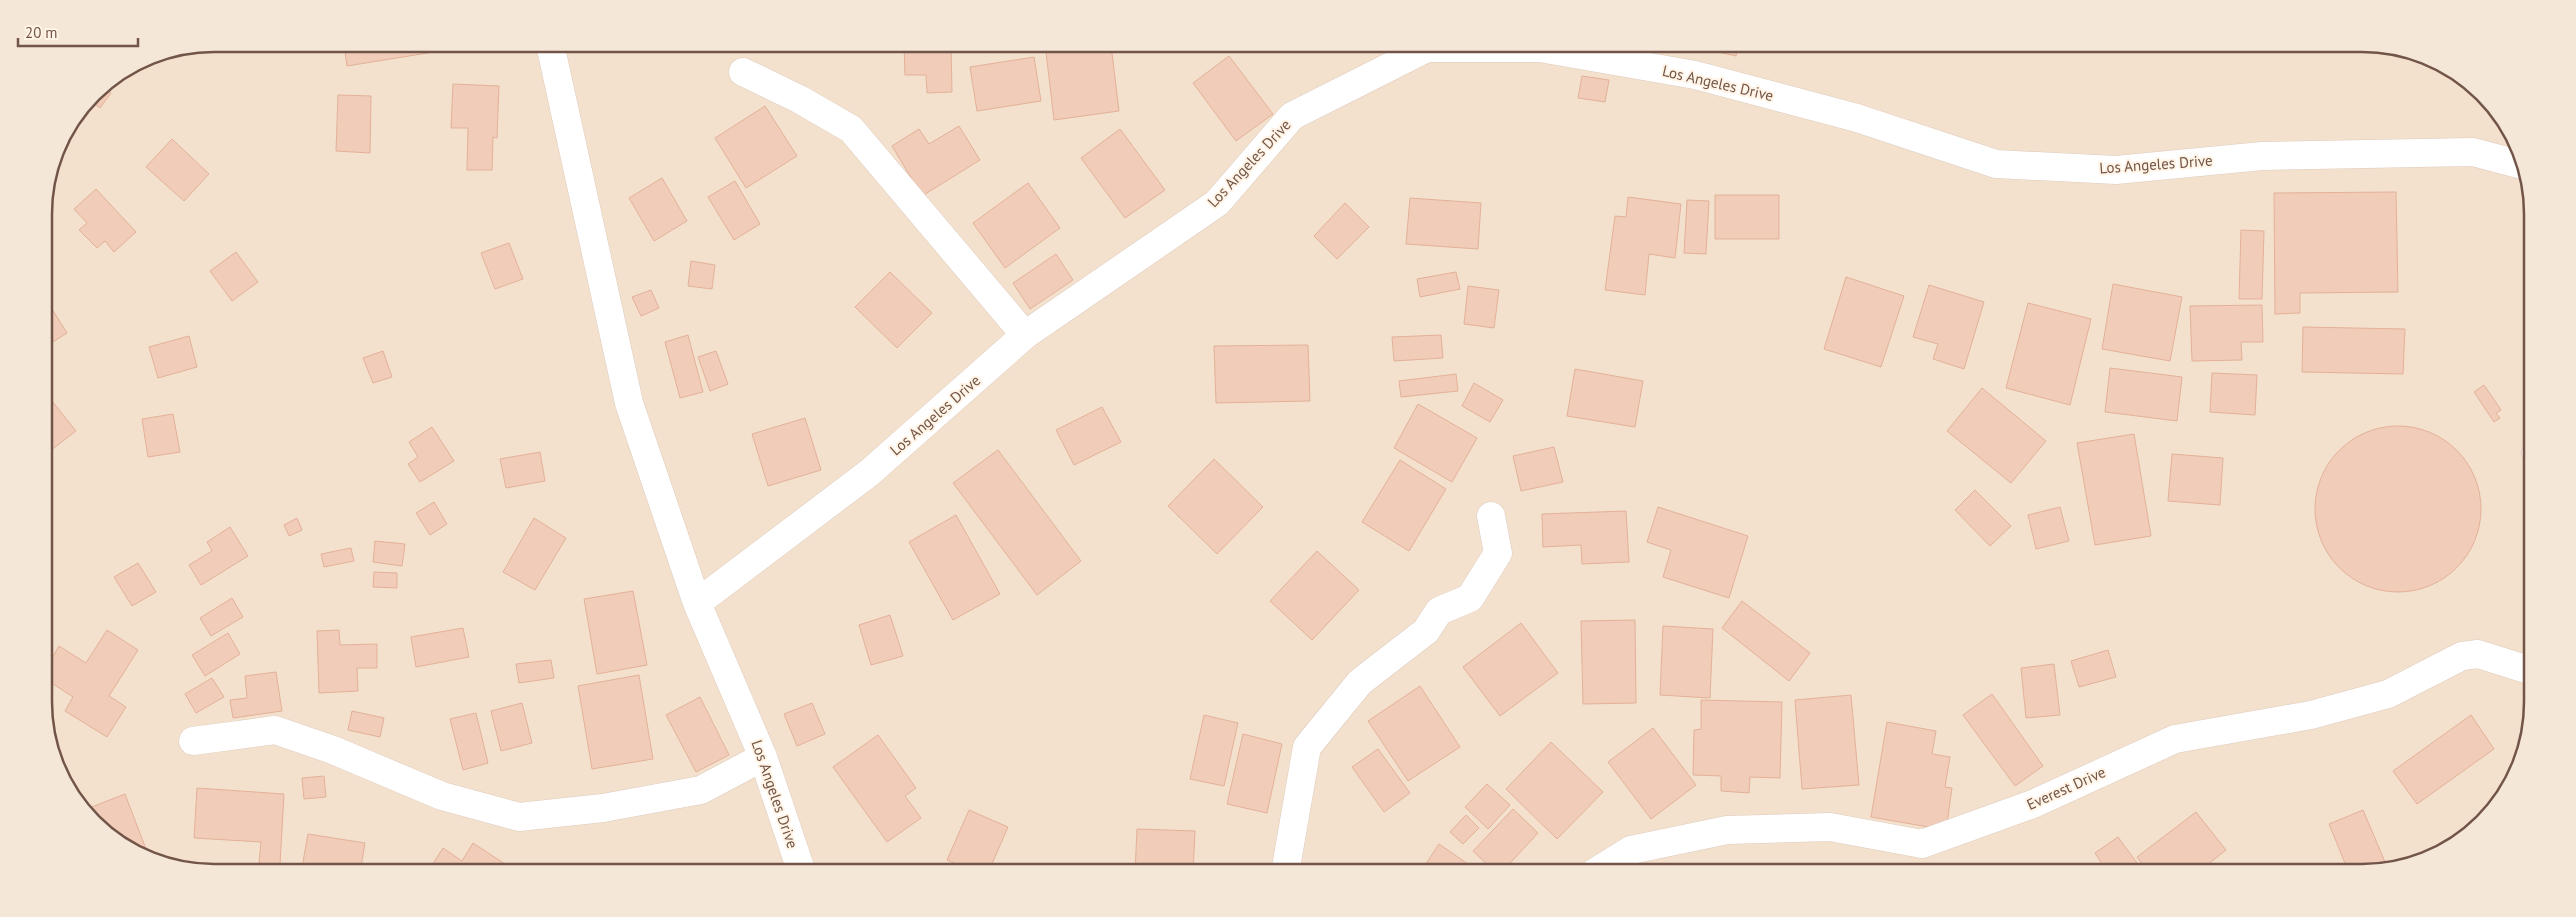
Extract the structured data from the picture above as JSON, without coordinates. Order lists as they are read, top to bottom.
{
  "streets": {
    "street": ["Los Angeles Drive", "Everest Drive"]
  },
  "scale_bar": "20 m"
}
